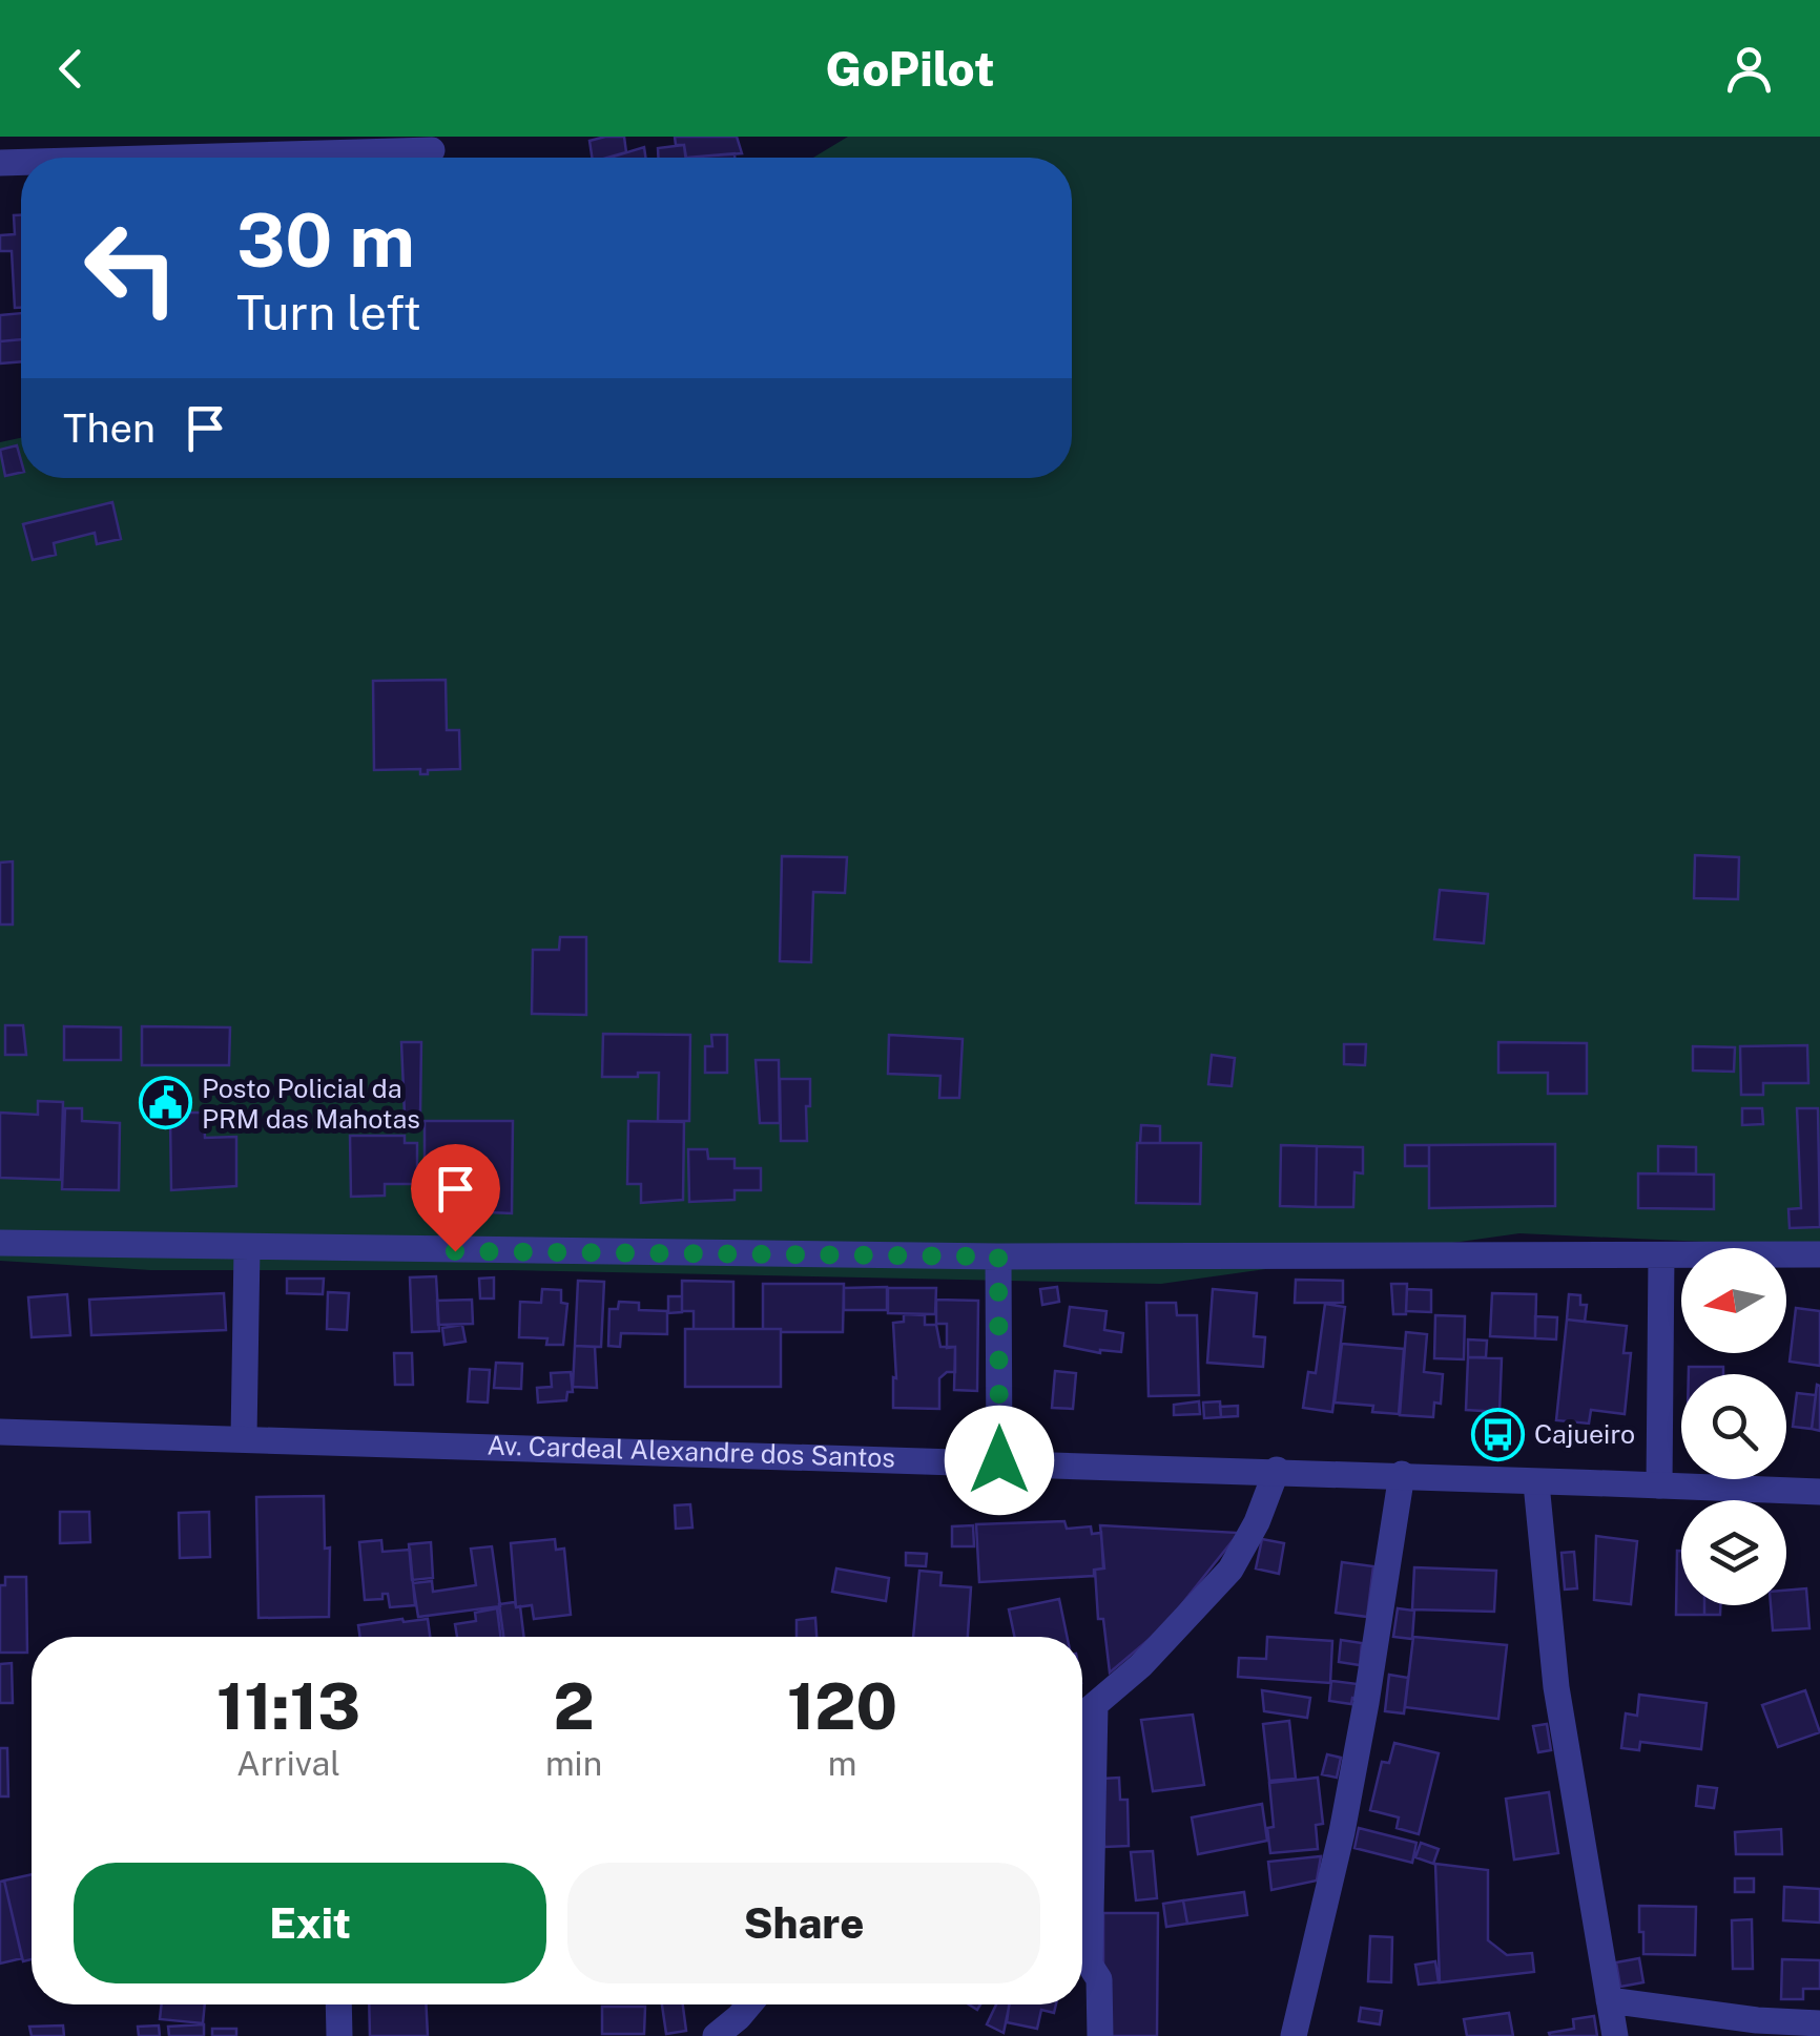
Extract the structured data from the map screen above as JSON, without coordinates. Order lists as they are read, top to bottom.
{
  "streets": {
    "street": ["Av. Cardeal Alexandre dos Santos"]
  },
  "places": {
    "public building": ["Posto Policial da PRM das Mahotas"],
    "bus stop": ["Cajueiro"]
  },
  "north": "left",
  "page": {
    "header": "GoPilot",
    "turn": ["30 m", "Turn left"],
    "then": "Then",
    "eta": [
      "11:13",
      "Arrival",
      "2",
      "min",
      "120",
      "m"
    ],
    "buttons": ["Exit", "Share"]
  }
}
